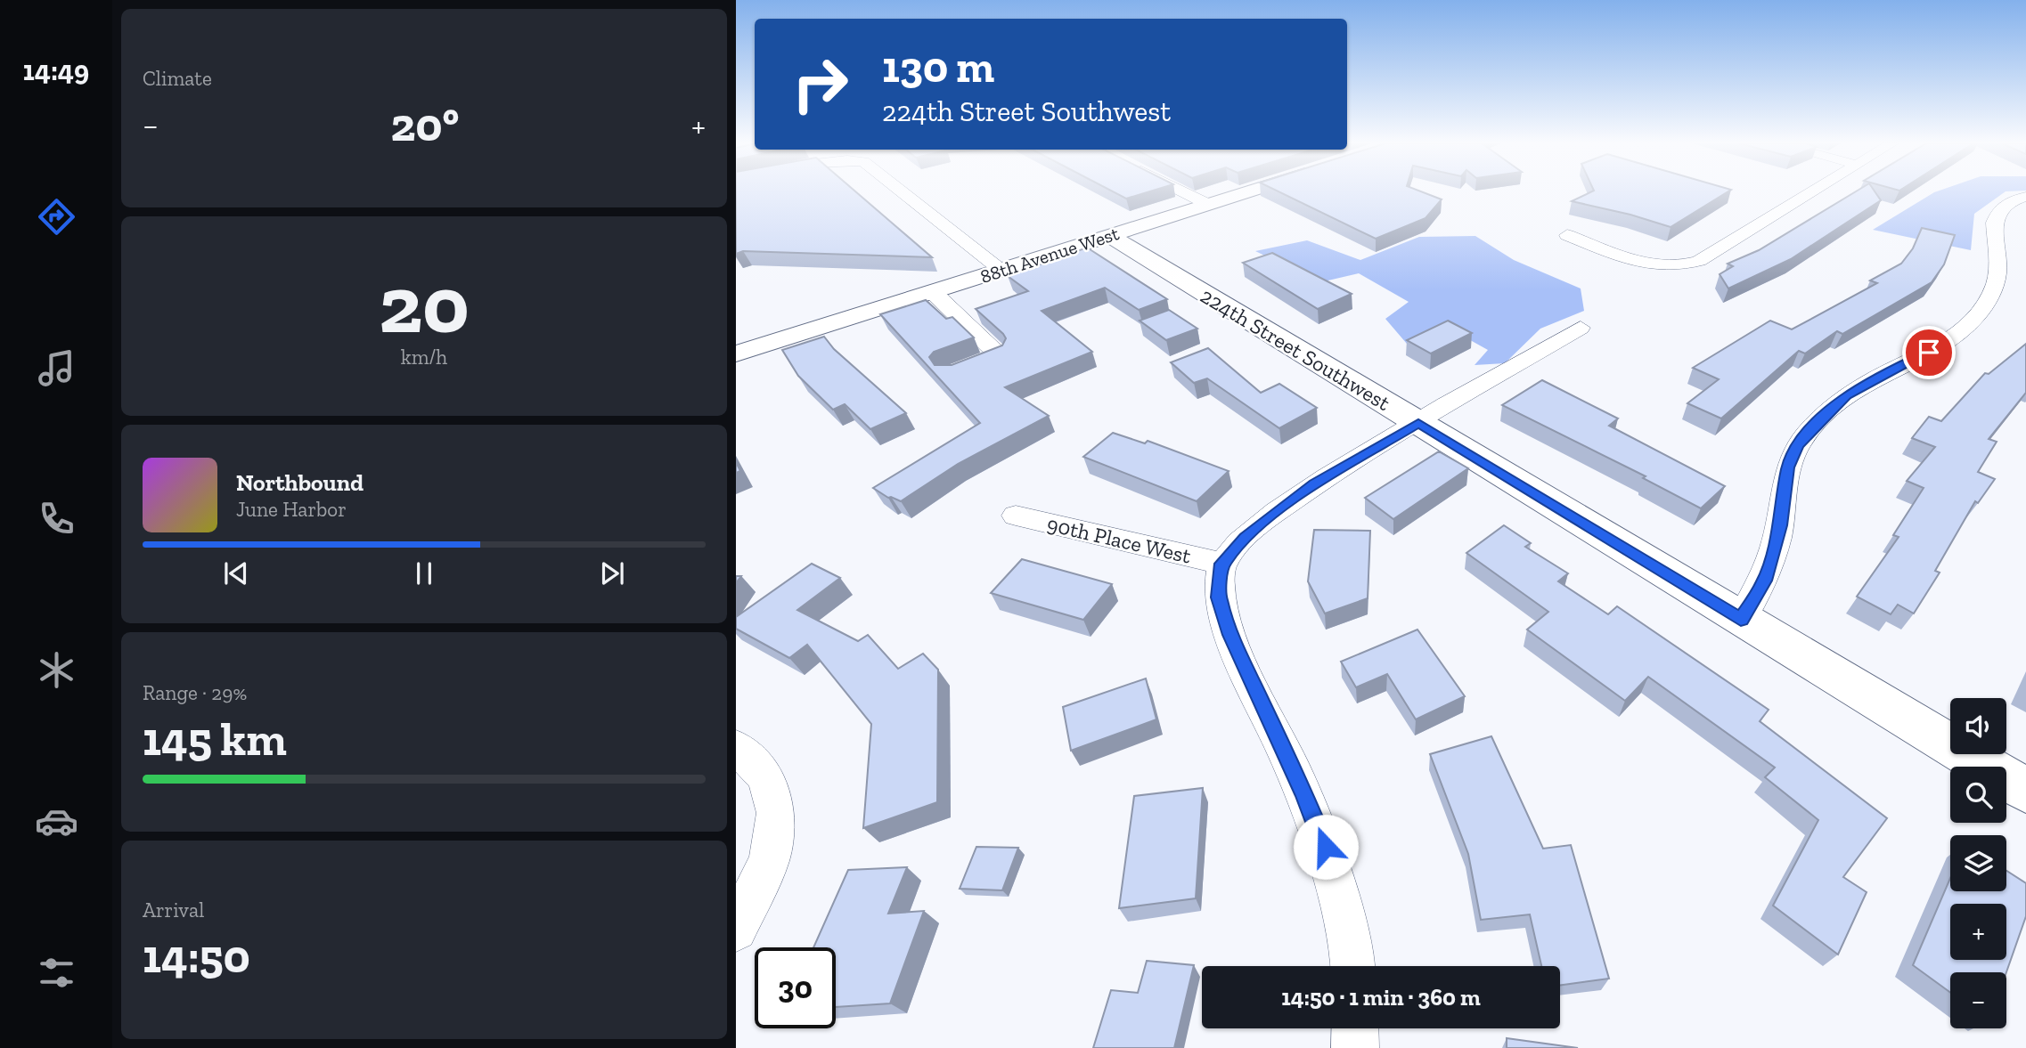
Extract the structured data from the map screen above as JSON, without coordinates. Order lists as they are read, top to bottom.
{
  "streets": {
    "street": ["88th Avenue West", "224th Street Southwest", "90th Place West"]
  },
  "crossings": [
    ["88th Avenue West", "224th Street Southwest"]
  ],
  "page": {
    "tabs": "14:49",
    "tile": [
      "Climate",
      ["20", "km/h"],
      ["Range · 29%", "145 km"],
      ["Arrival", "14:50"]
    ],
    "turn": ["130 m", "224th Street Southwest"],
    "heat": ["−", "20°", "+"],
    "song": ["Northbound", "June Harbor"],
    "map_buttons": ["+", "−"],
    "limit": "30",
    "trip": "14:50 · 1 min · 360 m"
  }
}
